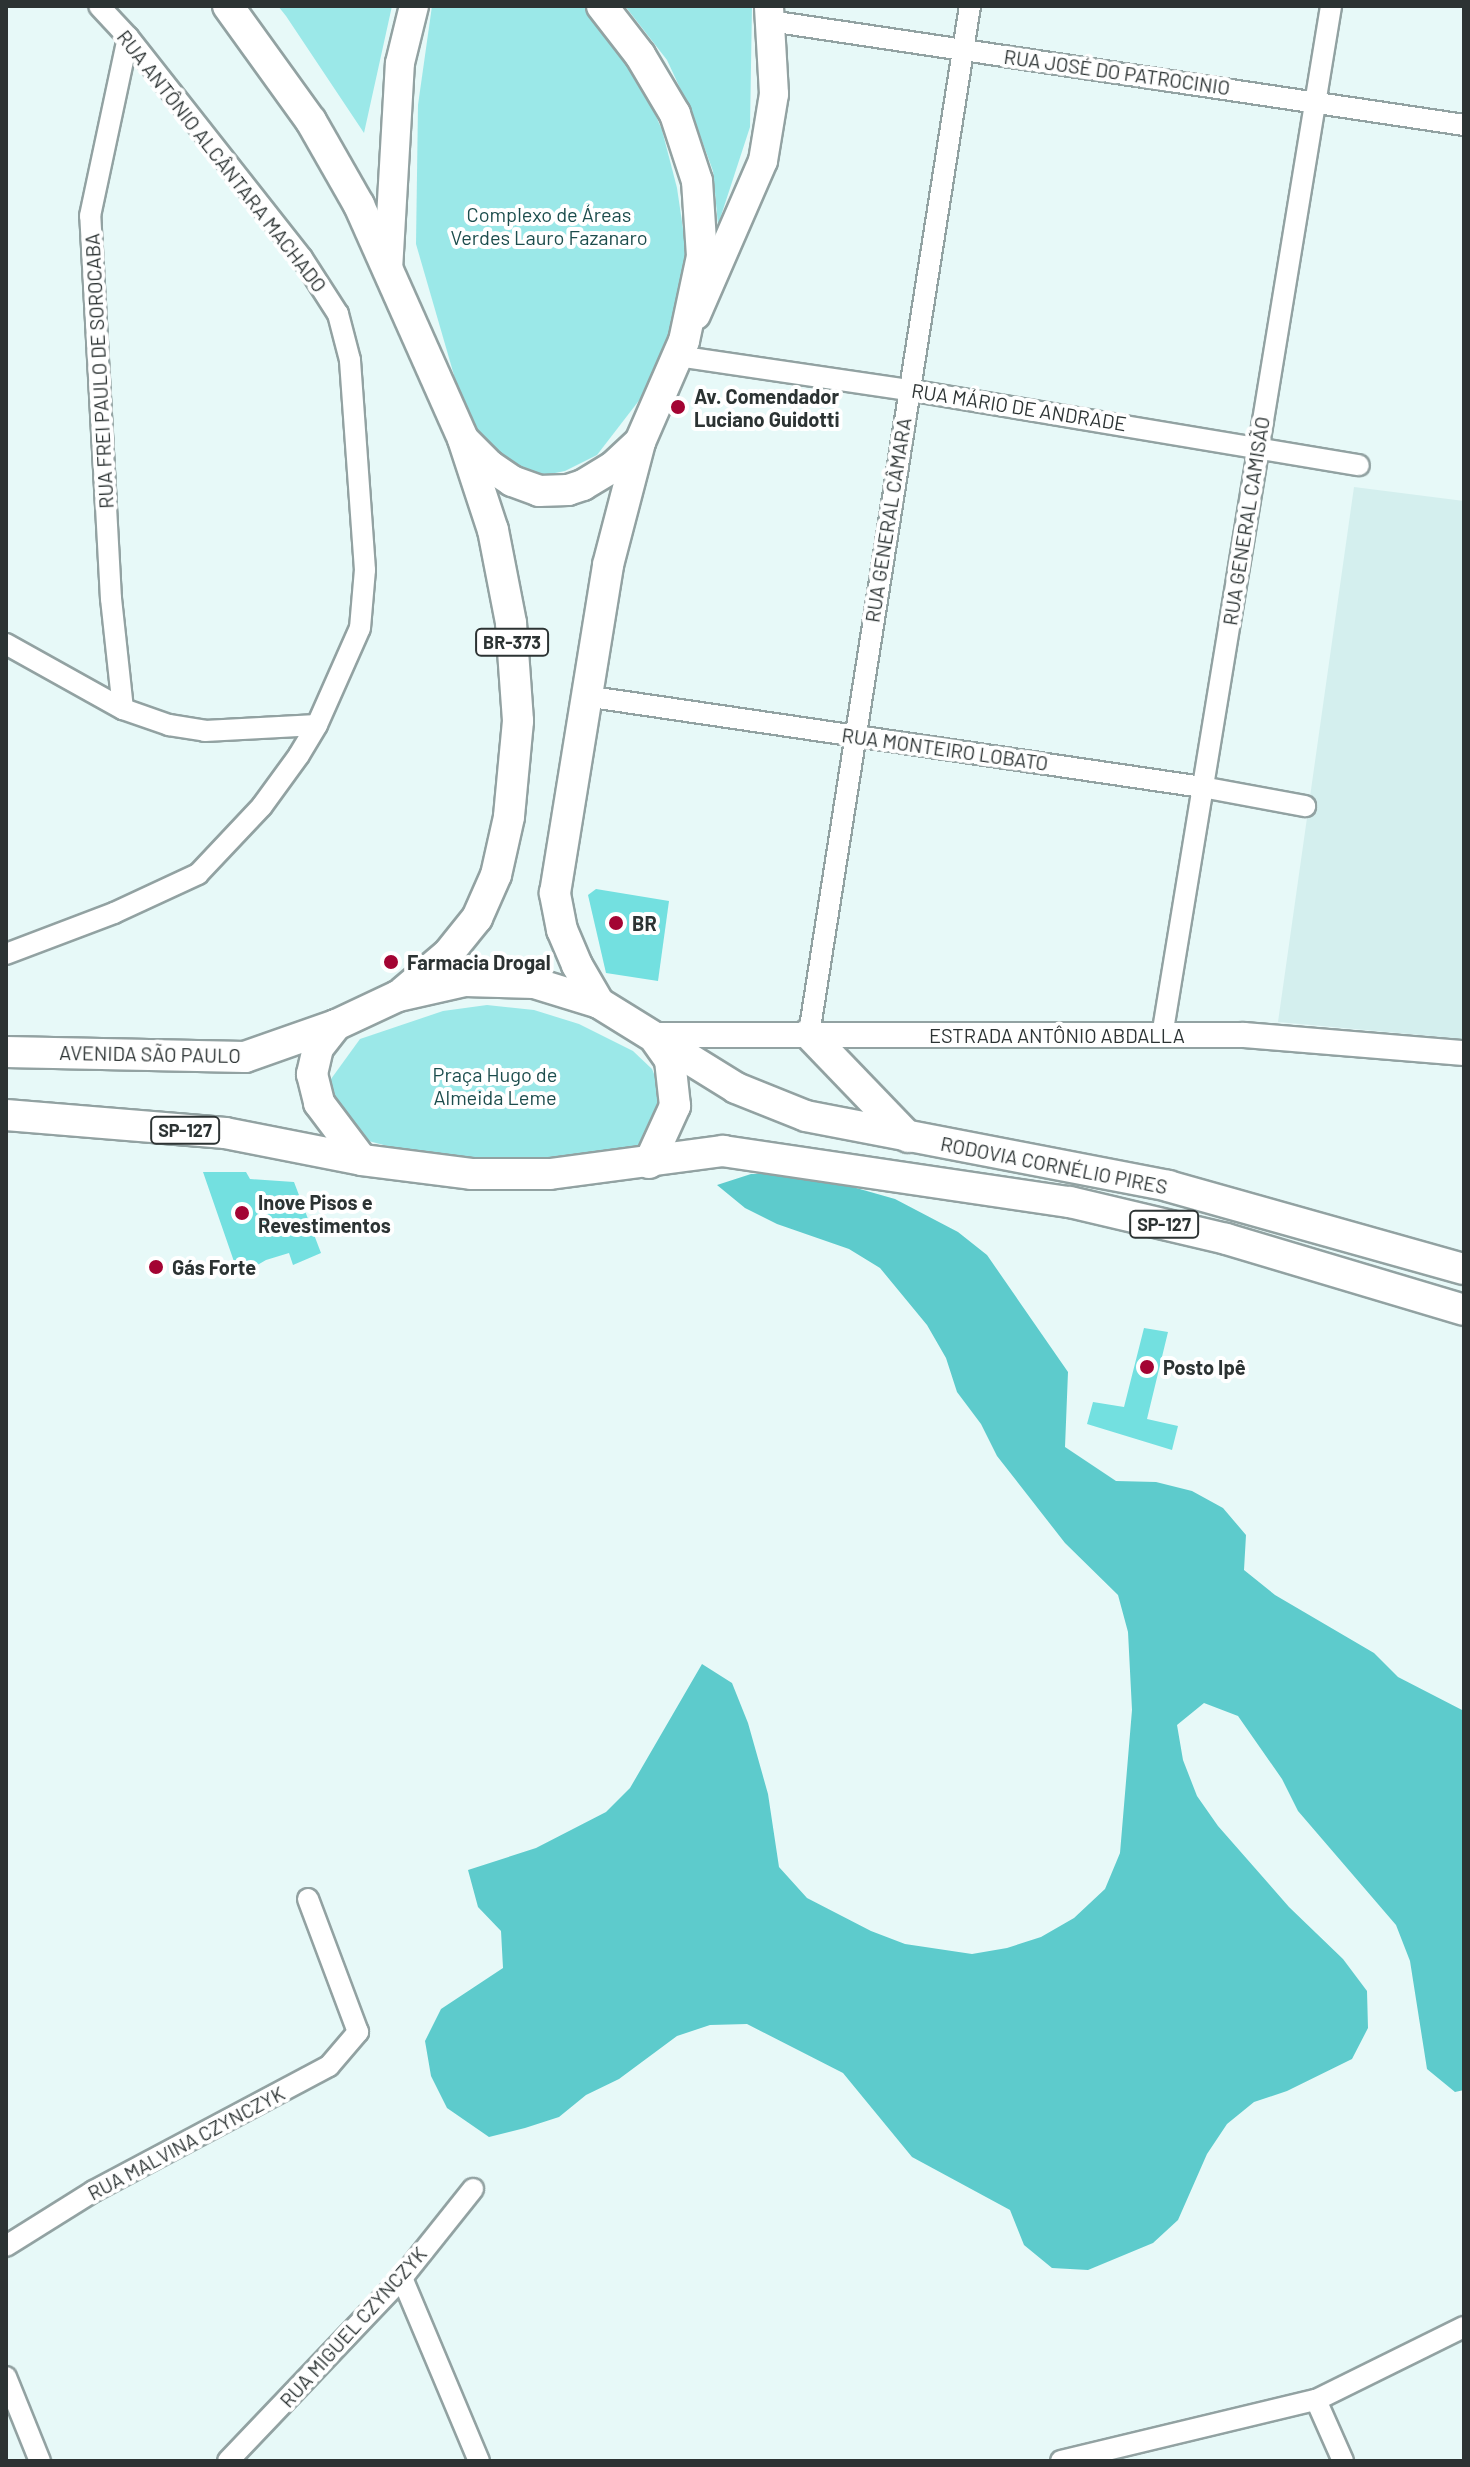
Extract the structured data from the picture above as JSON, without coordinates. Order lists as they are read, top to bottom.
{
  "streets": {
    "main road": [
      "BR-373",
      "AVENIDA SÃO PAULO",
      "SP-127",
      "RODOVIA CORNÉLIO PIRES"
    ],
    "street": [
      "RUA JOSÉ DO PATROCINIO",
      "RUA ANTÔNIO ALCÂNTARA MACHADO",
      "RUA FREI PAULO DE SOROCABA",
      "RUA MÁRIO DE ANDRADE",
      "RUA GENERAL CÂMARA",
      "RUA GENERAL CAMISÃO",
      "RUA MONTEIRO LOBATO",
      "ESTRADA ANTÔNIO ABDALLA",
      "RUA MALVINA CZYNCZYK",
      "RUA MIGUEL CZYNCZYK"
    ]
  },
  "crossings": [
    ["RUA JOSÉ DO PATROCINIO", "RUA GENERAL CÂMARA"],
    ["RUA JOSÉ DO PATROCINIO", "RUA GENERAL CAMISÃO"],
    ["RUA ANTÔNIO ALCÂNTARA MACHADO", "RUA FREI PAULO DE SOROCABA"],
    ["RUA MÁRIO DE ANDRADE", "RUA GENERAL CÂMARA"],
    ["RUA MÁRIO DE ANDRADE", "RUA GENERAL CAMISÃO"],
    ["RUA GENERAL CÂMARA", "RUA MONTEIRO LOBATO"],
    ["RUA GENERAL CÂMARA", "ESTRADA ANTÔNIO ABDALLA"],
    ["RUA GENERAL CAMISÃO", "RUA MONTEIRO LOBATO"],
    ["RUA GENERAL CAMISÃO", "ESTRADA ANTÔNIO ABDALLA"],
    ["BR-373", "SP-127"],
    ["ESTRADA ANTÔNIO ABDALLA", "SP-127"],
    ["ESTRADA ANTÔNIO ABDALLA", "RODOVIA CORNÉLIO PIRES"],
    ["AVENIDA SÃO PAULO", "SP-127"],
    ["SP-127", "RODOVIA CORNÉLIO PIRES"]
  ],
  "parks": ["Complexo de Áreas Verdes Lauro Fazanaro", "Praça Hugo de Almeida Leme"],
  "places": [
    "Av. Comendador Luciano Guidotti",
    "BR",
    "Farmacia Drogal",
    "Inove Pisos e Revestimentos",
    "Gás Forte",
    "Posto Ipê"
  ]
}
